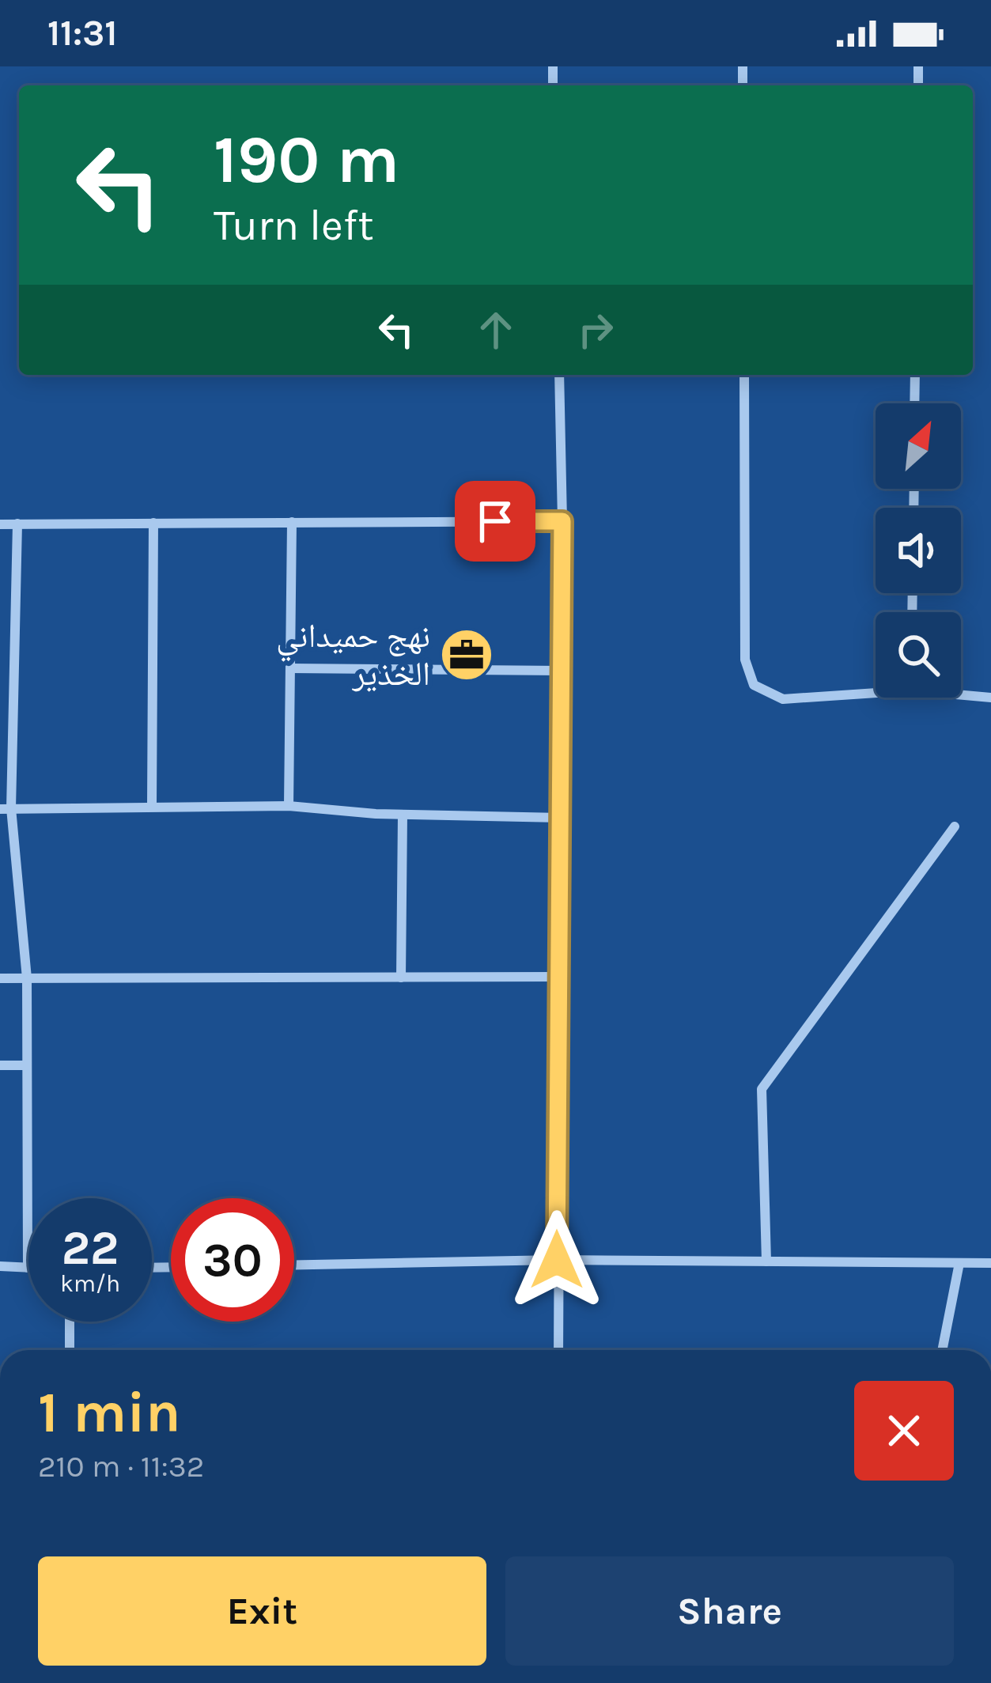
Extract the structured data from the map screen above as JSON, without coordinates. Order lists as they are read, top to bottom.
{
  "places": {
    "office": ["نهج حميداني الخذير"]
  },
  "north": "top right",
  "page": {
    "status": "11:31",
    "turn": ["190 m", "Turn left"],
    "speed": "22 km/h",
    "limit": "30",
    "heading": ["1 min", "210 m · 11:32"],
    "buttons": ["Exit", "Share"]
  }
}
